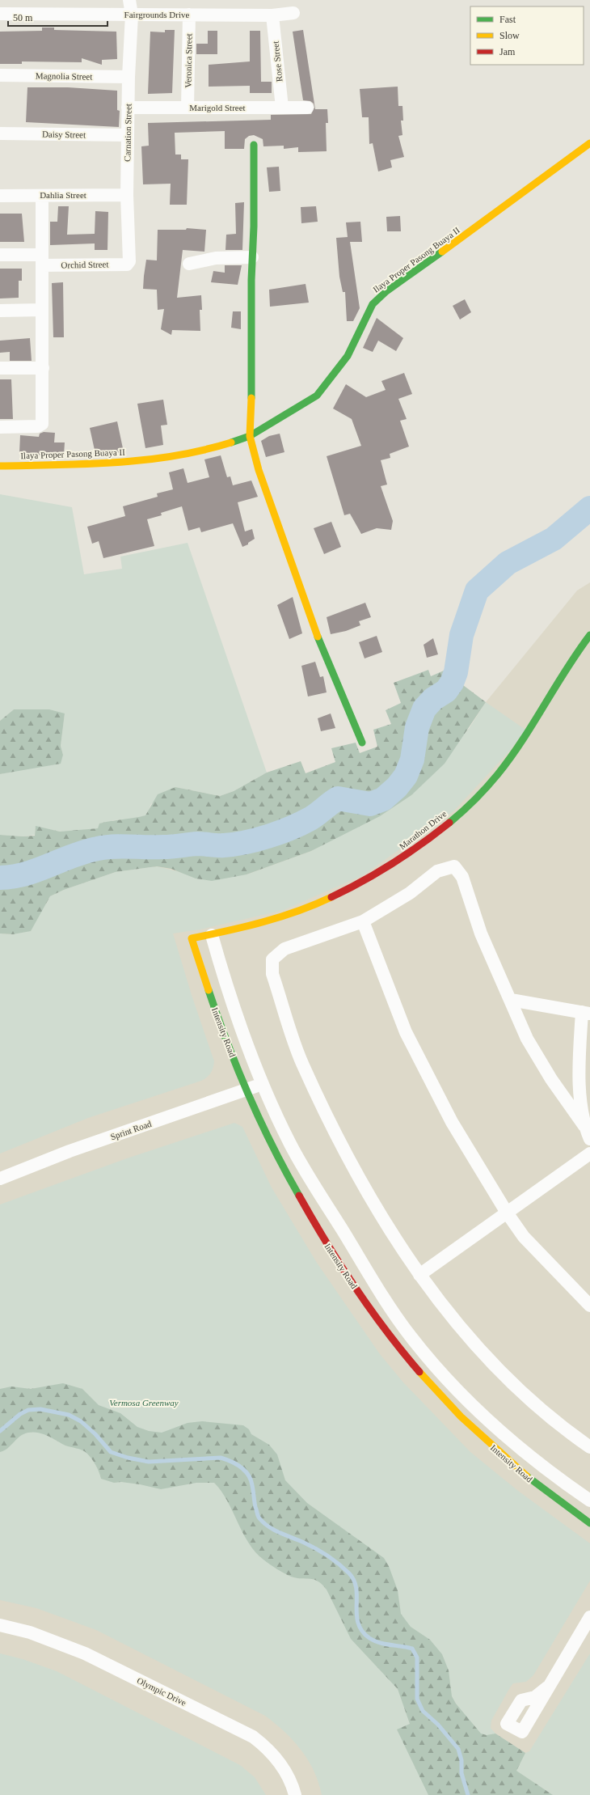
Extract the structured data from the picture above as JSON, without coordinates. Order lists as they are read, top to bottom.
{
  "streets": {
    "street": [
      "Fairgrounds Drive",
      "Veronica Street",
      "Rose Street",
      "Magnolia Street",
      "Marigold Street",
      "Carnation Street",
      "Daisy Street",
      "Dahlia Street",
      "Ilaya Proper Pasong Buaya II",
      "Orchid Street",
      "Marathon Drive",
      "Intensity Road",
      "Sprint Road",
      "Olympic Drive"
    ]
  },
  "crossings": [
    ["Fairgrounds Drive", "Veronica Street"],
    ["Fairgrounds Drive", "Rose Street"],
    ["Fairgrounds Drive", "Carnation Street"],
    ["Veronica Street", "Marigold Street"],
    ["Rose Street", "Marigold Street"],
    ["Magnolia Street", "Carnation Street"],
    ["Marigold Street", "Carnation Street"],
    ["Carnation Street", "Daisy Street"],
    ["Carnation Street", "Dahlia Street"],
    ["Carnation Street", "Orchid Street"],
    ["Marathon Drive", "Intensity Road"],
    ["Intensity Road", "Sprint Road"]
  ],
  "parks": ["Vermosa Greenway"],
  "legend": ["Fast", "Slow", "Jam"],
  "scale_bar": "50 m"
}
